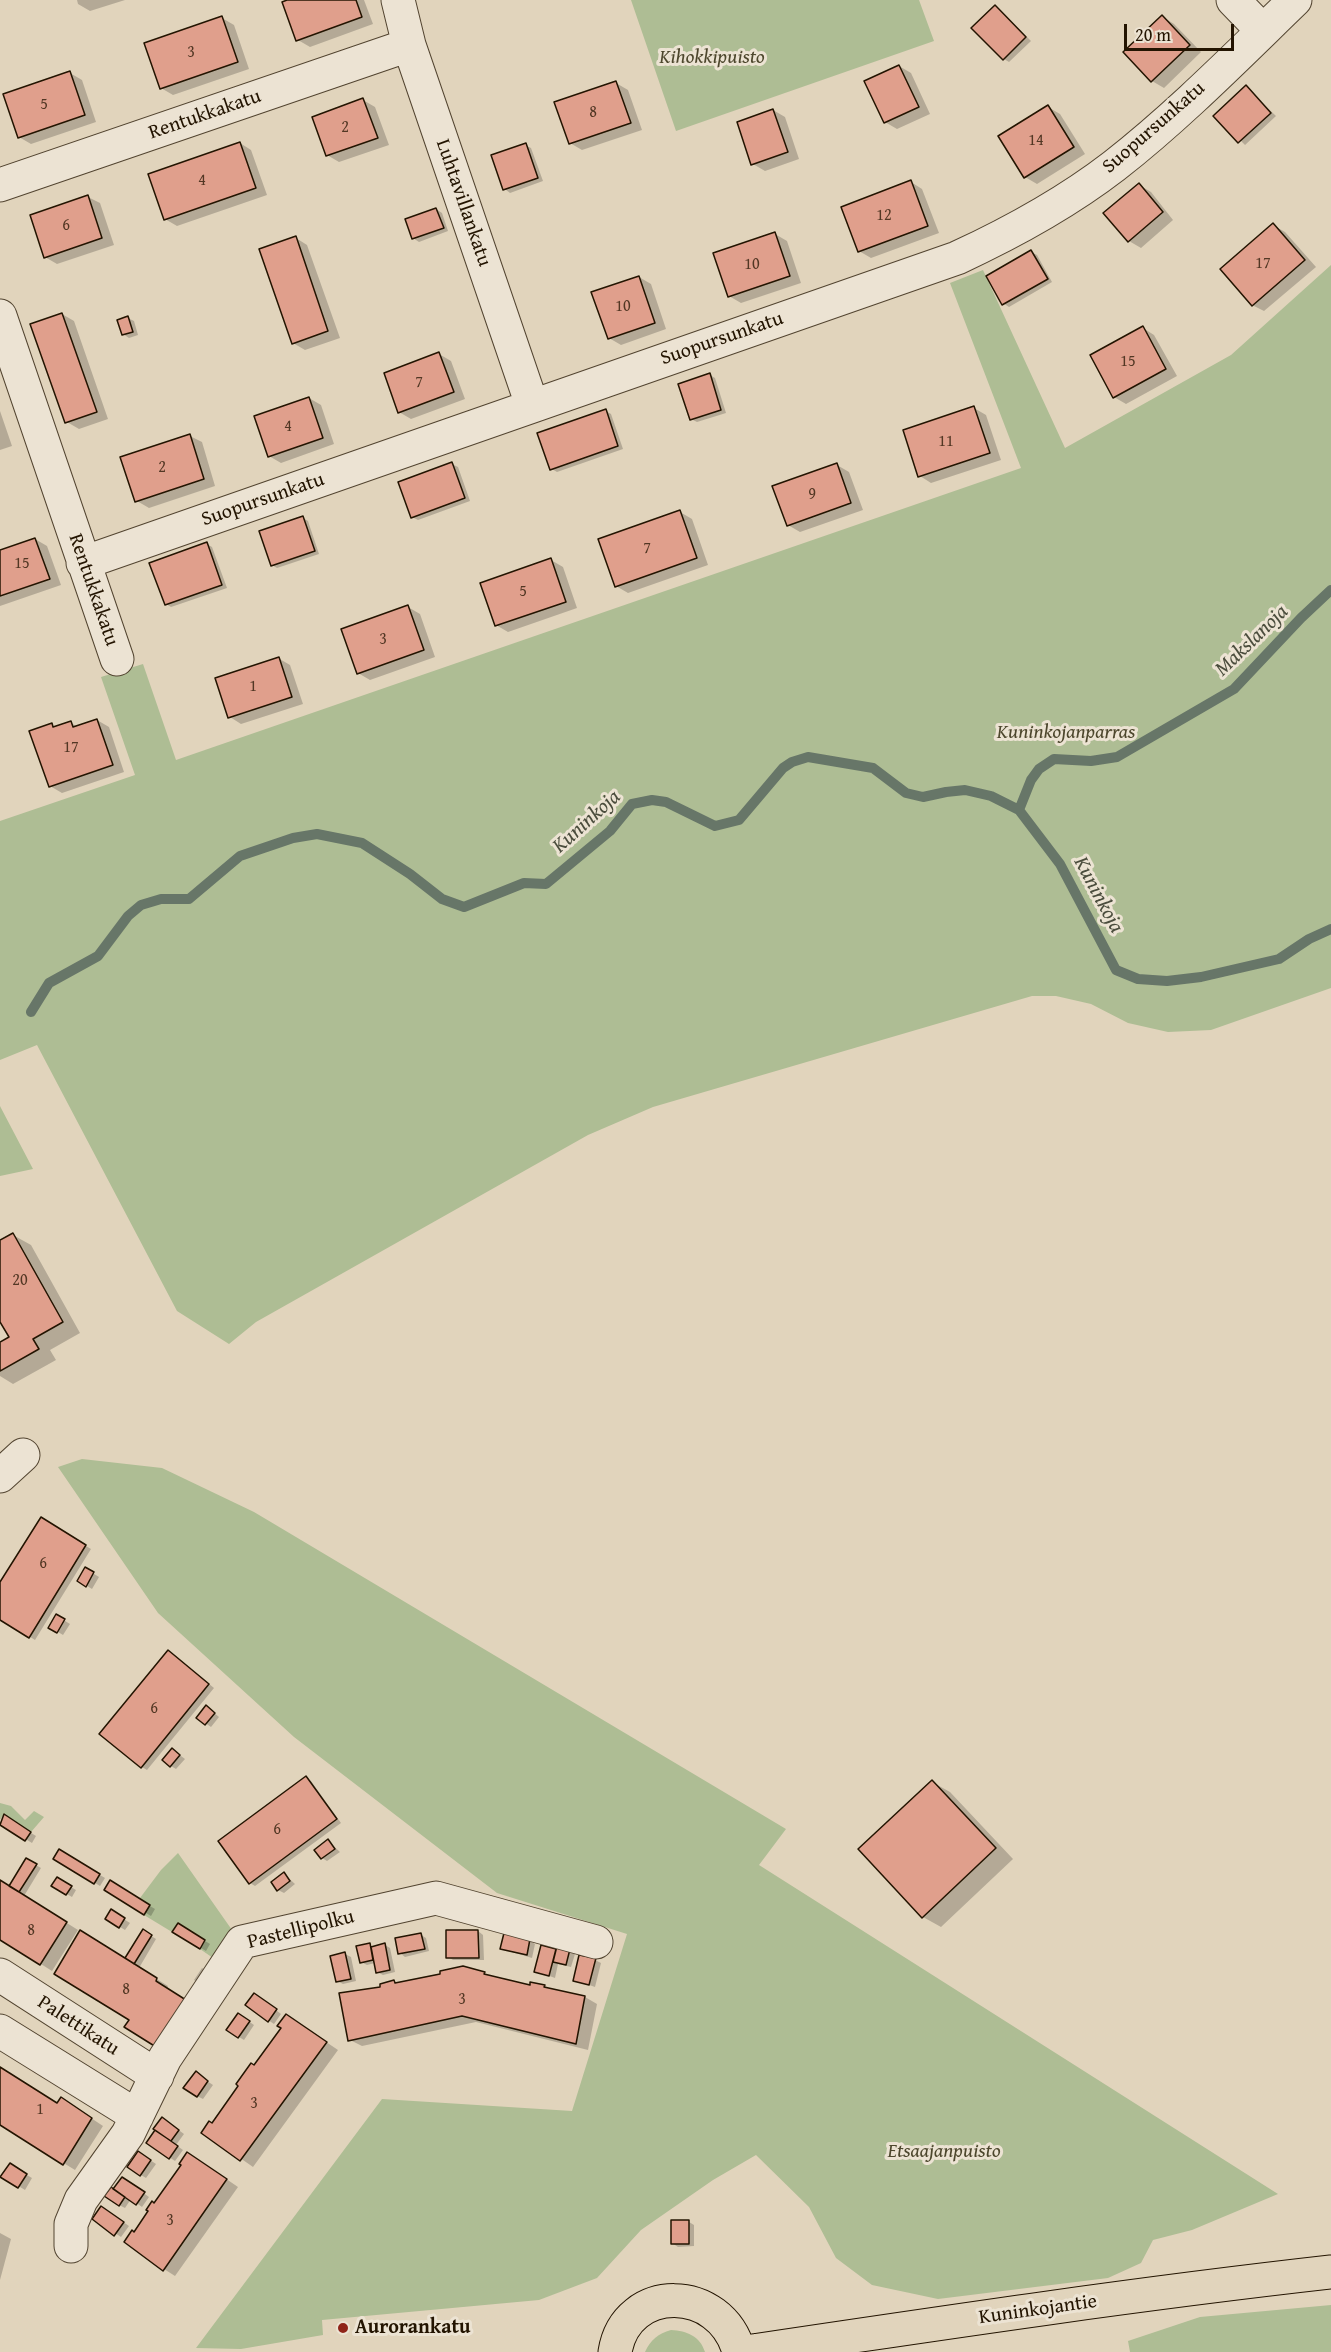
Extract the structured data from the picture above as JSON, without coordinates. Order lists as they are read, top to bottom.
{
  "streets": {
    "main road": ["Kuninkojantie"],
    "street": [
      "Rentukkakatu",
      "Suopursunkatu",
      "Luhtavillankatu",
      "Pastellipolku",
      "Palettikatu"
    ]
  },
  "crossings": [
    ["Rentukkakatu", "Suopursunkatu"],
    ["Rentukkakatu", "Luhtavillankatu"],
    ["Suopursunkatu", "Luhtavillankatu"],
    ["Pastellipolku", "Palettikatu"]
  ],
  "water": ["Makslanoja", "Kuninkoja"],
  "parks": ["Kihokkipuisto", "Kuninkojanparras", "Etsaajanpuisto"],
  "places": ["Aurorankatu"],
  "house_numbers": [
    "3",
    "5",
    "8",
    "2",
    "14",
    "4",
    "12",
    "6",
    "17",
    "10",
    "10",
    "15",
    "7",
    "4",
    "11",
    "2",
    "9",
    "7",
    "15",
    "5",
    "3",
    "1",
    "17",
    "20",
    "6",
    "6",
    "6",
    "8",
    "8",
    "3",
    "3",
    "1",
    "3"
  ],
  "scale_bar": "20 m"
}
